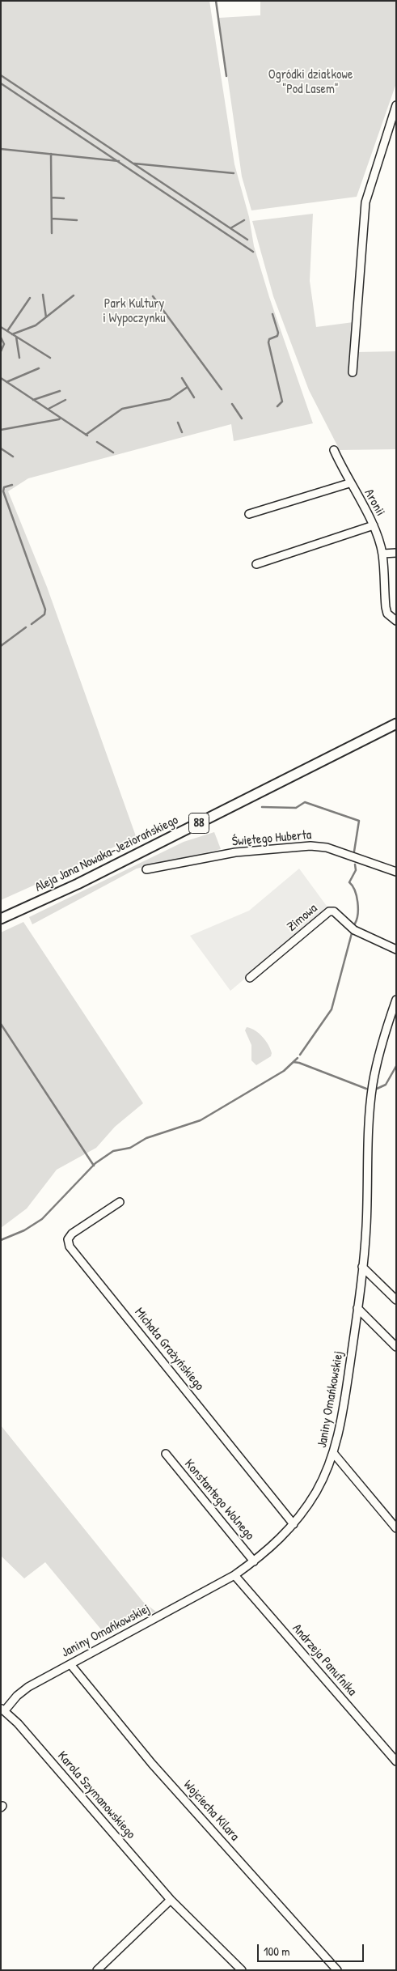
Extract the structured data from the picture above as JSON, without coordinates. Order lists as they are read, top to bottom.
{
  "streets": {
    "main road": ["88", "Aleja Jana Nowaka-Jeziorańskiego"],
    "street": [
      "Aronii",
      "Świętego Huberta",
      "Zimowa",
      "Michała Grażyńskiego",
      "Janiny Omańkowskiej",
      "Konstantego Wolnego",
      "Andrzeja Panufnika",
      "Karola Szymanowskiego",
      "Wojciecha Kilara"
    ]
  },
  "crossings": [
    ["Michała Grażyńskiego", "Janiny Omańkowskiej"],
    ["Janiny Omańkowskiej", "Konstantego Wolnego"],
    ["Janiny Omańkowskiej", "Andrzeja Panufnika"],
    ["Janiny Omańkowskiej", "Karola Szymanowskiego"],
    ["Janiny Omańkowskiej", "Wojciecha Kilara"]
  ],
  "parks": ["Ogródki działkowe \"Pod Lasem\"", "Park Kultury i Wypoczynku"],
  "scale_bar": "100 m"
}
